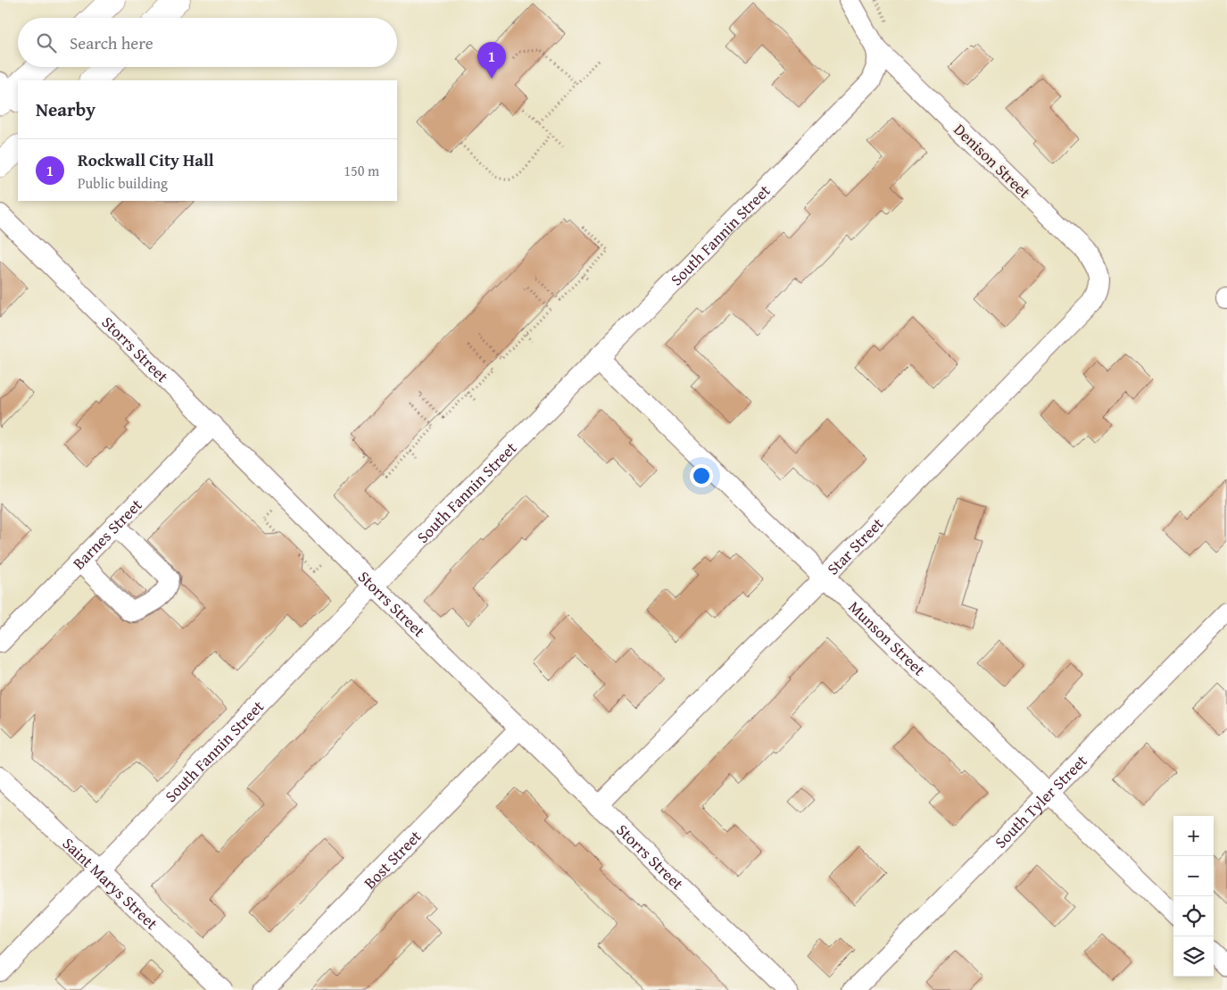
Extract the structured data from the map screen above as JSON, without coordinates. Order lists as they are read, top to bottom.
{
  "streets": {
    "street": [
      "Denison Street",
      "South Fannin Street",
      "Storrs Street",
      "Barnes Street",
      "Star Street",
      "Munson Street",
      "South Tyler Street",
      "Bost Street",
      "Saint Marys Street"
    ]
  },
  "crossings": [
    ["Denison Street", "South Fannin Street"],
    ["Denison Street", "Star Street"],
    ["South Fannin Street", "Storrs Street"],
    ["South Fannin Street", "Munson Street"],
    ["South Fannin Street", "Saint Marys Street"],
    ["Storrs Street", "Barnes Street"],
    ["Storrs Street", "Star Street"],
    ["Storrs Street", "Bost Street"],
    ["Star Street", "Munson Street"],
    ["Munson Street", "South Tyler Street"]
  ],
  "page": {
    "search": "Search here",
    "pins": "1",
    "heading": "Nearby",
    "list": [
      {
        "mark": "1",
        "name": "Rockwall City Hall",
        "note": "Public building",
        "value": "150 m"
      }
    ],
    "map_buttons": ["+", "−"]
  }
}
